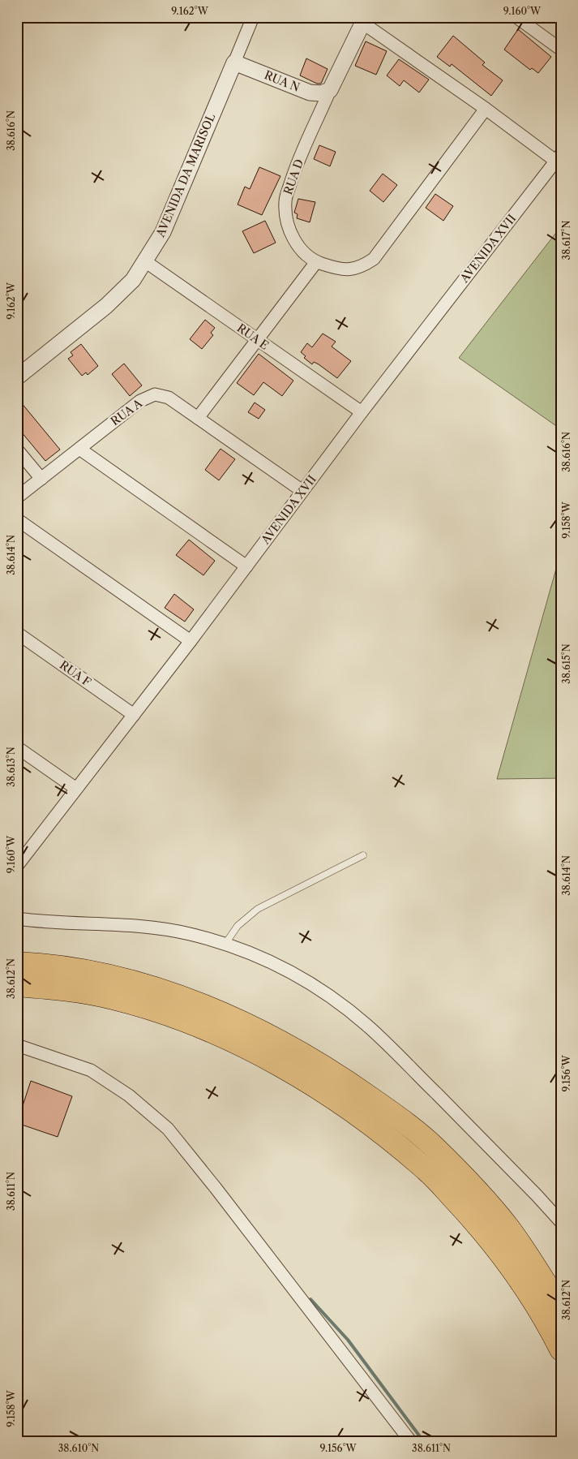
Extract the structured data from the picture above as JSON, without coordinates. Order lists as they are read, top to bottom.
{
  "streets": {
    "street": [
      "RUA N",
      "AVENIDA DA MARISOL",
      "RUA D",
      "AVENIDA XVII",
      "RUA E",
      "RUA A",
      "RUA F"
    ]
  },
  "crossings": [
    ["RUA N", "AVENIDA DA MARISOL"],
    ["RUA N", "RUA D"],
    ["AVENIDA DA MARISOL", "RUA E"],
    ["AVENIDA XVII", "RUA E"],
    ["AVENIDA XVII", "RUA A"],
    ["AVENIDA XVII", "RUA F"]
  ],
  "coordinates": [
    "9.162°W",
    "9.160°W",
    "38.616°N",
    "38.617°N",
    "9.158°W",
    "38.614°N",
    "38.615°N",
    "38.613°N",
    "38.612°N",
    "9.156°W",
    "38.611°N",
    "38.610°N"
  ]
}
